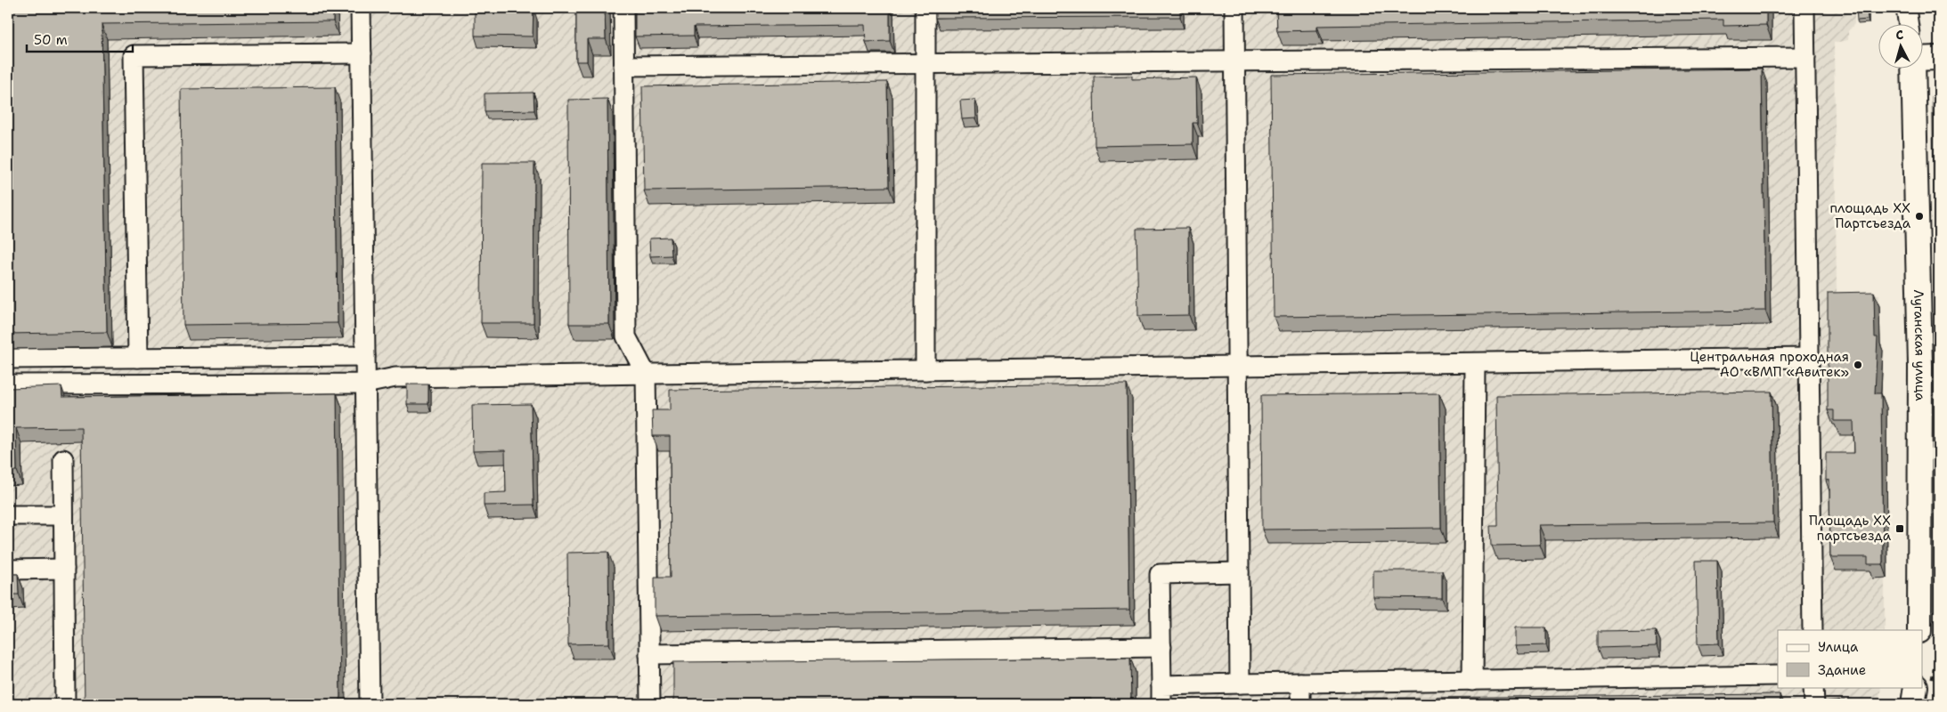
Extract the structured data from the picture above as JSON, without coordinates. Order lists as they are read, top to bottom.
{
  "streets": {
    "main road": ["Луганская улица"]
  },
  "places": {
    "other": ["площадь XX Партсъезда", "Центральная проходная АО «ВМП «Авитек»"],
    "transit": ["Площадь ХХ партсъезда"]
  },
  "legend": ["Улица", "Здание"],
  "scale_bar": "50 m",
  "north": "top"
}
